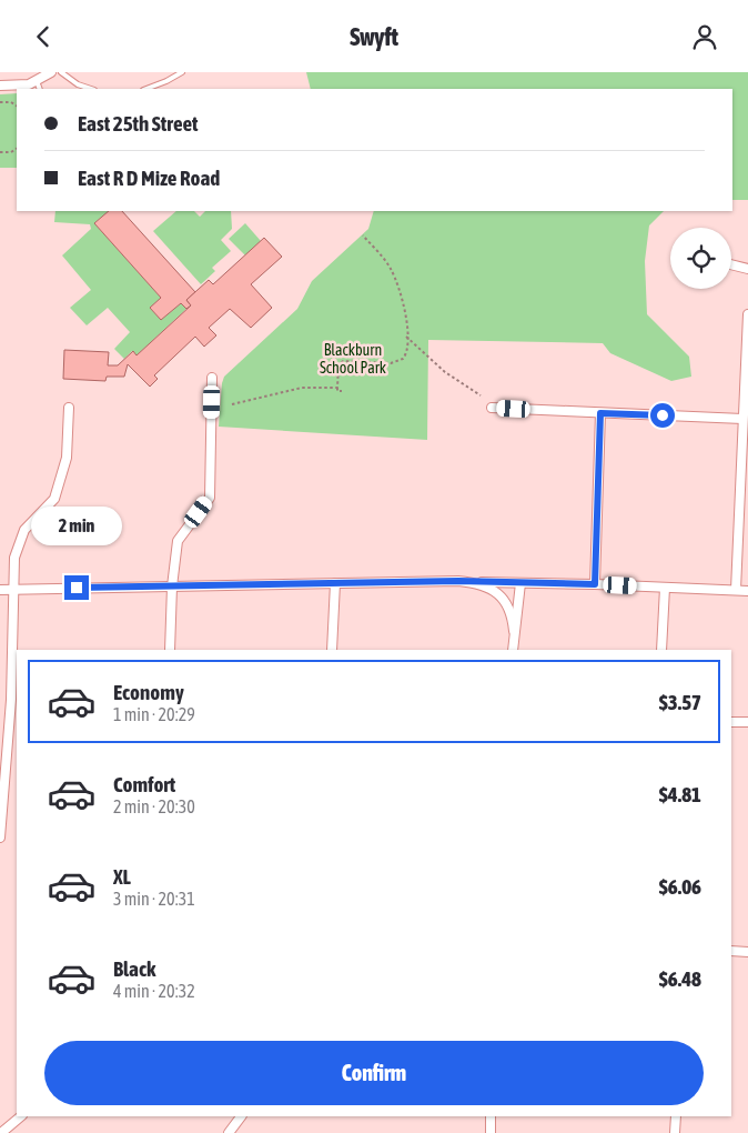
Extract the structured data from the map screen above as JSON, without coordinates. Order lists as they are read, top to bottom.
{
  "parks": ["Blackburn School Park"],
  "page": {
    "header": "Swyft",
    "banner": ["East 25th Street", "East R D Mize Road"],
    "bubble": "2 min",
    "list": [
      {
        "name": "Economy",
        "note": "1 min · 20:29",
        "value": "$3.57"
      },
      {
        "name": "Comfort",
        "note": "2 min · 20:30",
        "value": "$4.81"
      },
      {
        "name": "XL",
        "note": "3 min · 20:31",
        "value": "$6.06"
      },
      {
        "name": "Black",
        "note": "4 min · 20:32",
        "value": "$6.48"
      }
    ],
    "buttons": "Confirm"
  }
}
